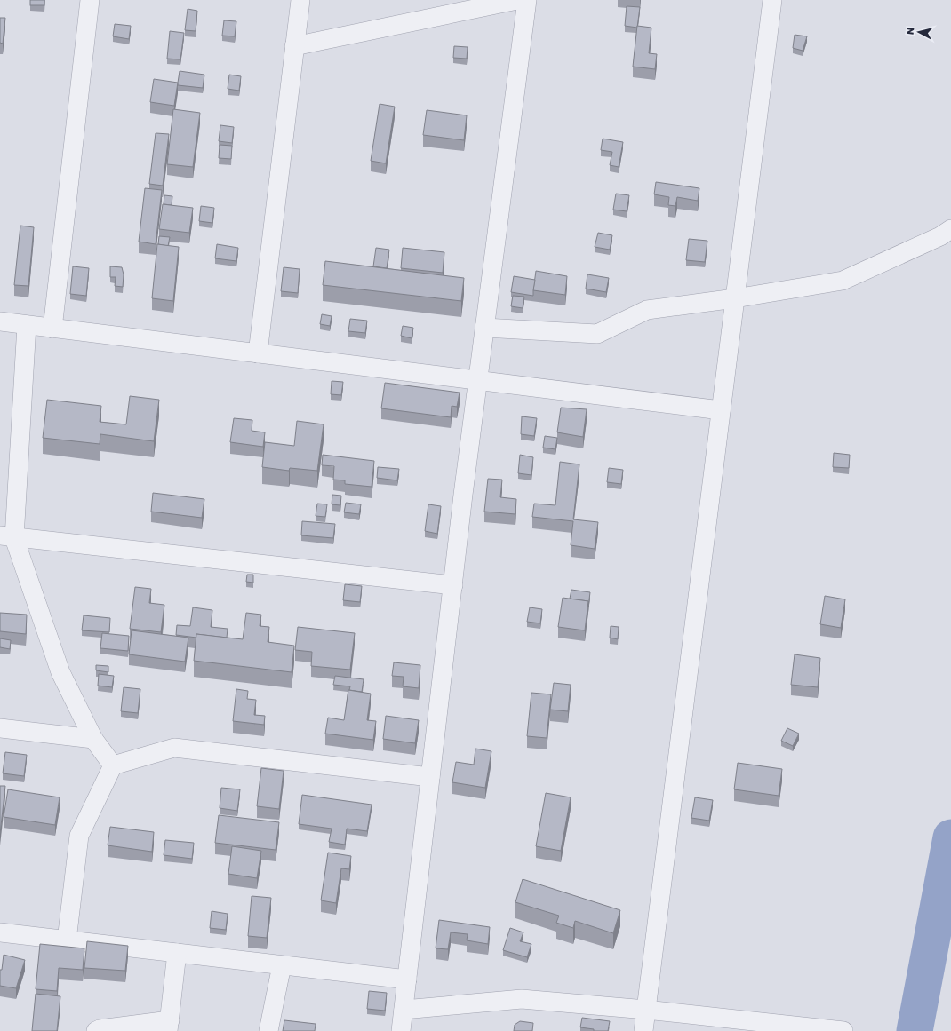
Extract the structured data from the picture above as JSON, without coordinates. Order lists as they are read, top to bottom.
{
  "north": "left"
}
